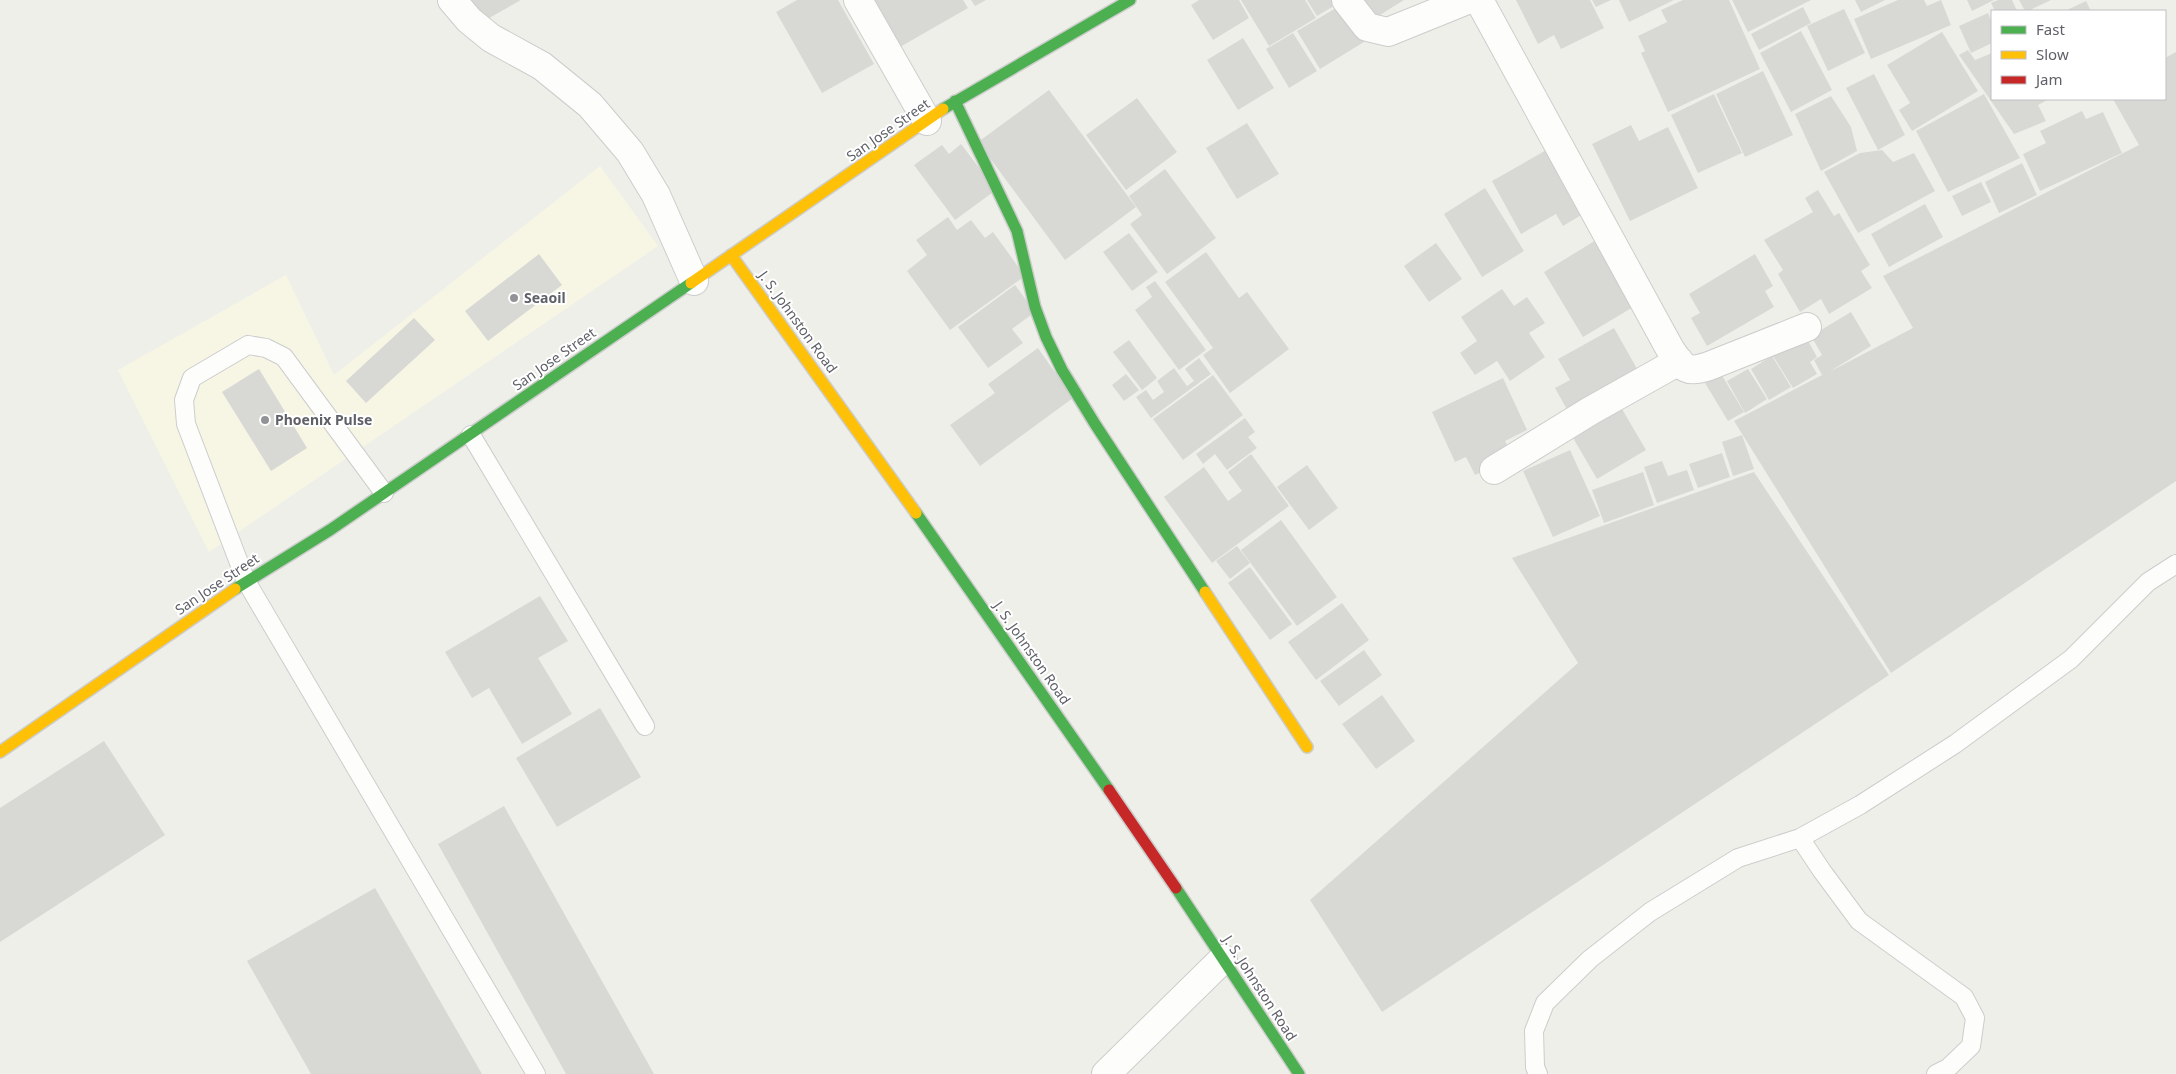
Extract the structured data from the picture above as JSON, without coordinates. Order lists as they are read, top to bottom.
{
  "streets": {
    "street": ["San Jose Street", "J. S. Johnston Road"]
  },
  "crossings": [
    ["San Jose Street", "J. S. Johnston Road"]
  ],
  "places": ["Seaoil", "Phoenix Pulse"],
  "legend": ["Fast", "Slow", "Jam"]
}
